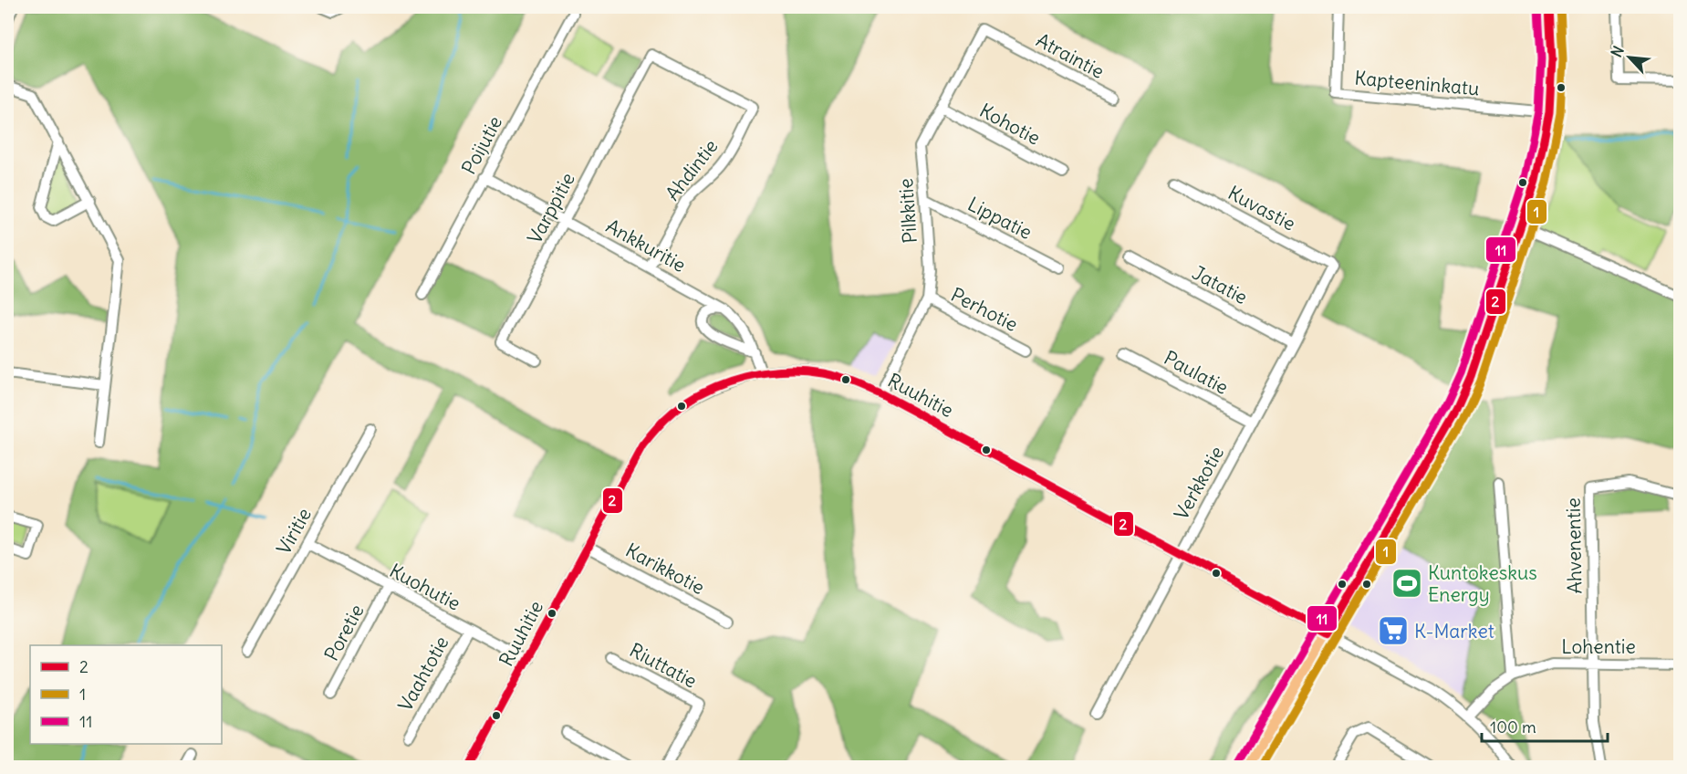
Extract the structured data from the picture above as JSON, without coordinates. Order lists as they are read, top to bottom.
{
  "streets": {
    "street": [
      "Atraintie",
      "Kapteeninkatu",
      "Kohotie",
      "Poijutie",
      "Ahdintie",
      "Varppitie",
      "Kuvastie",
      "Pilkkitie",
      "Lippatie",
      "Ankkuritie",
      "Jatatie",
      "Perhotie",
      "Paulatie",
      "Ruuhitie",
      "Verkkotie",
      "Viritie",
      "Ahvenentie",
      "Karikkotie",
      "Kuohutie",
      "Poretie",
      "Lohentie",
      "Riuttatie",
      "Vaahtotie"
    ]
  },
  "crossings": [
    ["Atraintie", "Pilkkitie"],
    ["Kohotie", "Pilkkitie"],
    ["Poijutie", "Ankkuritie"],
    ["Ahdintie", "Varppitie"],
    ["Ahdintie", "Ankkuritie"],
    ["Varppitie", "Ankkuritie"],
    ["Kuvastie", "Verkkotie"],
    ["Pilkkitie", "Lippatie"],
    ["Pilkkitie", "Perhotie"],
    ["Pilkkitie", "Ruuhitie"],
    ["Ankkuritie", "Ruuhitie"],
    ["Jatatie", "Verkkotie"],
    ["Paulatie", "Verkkotie"],
    ["Ruuhitie", "Verkkotie"],
    ["Ruuhitie", "Karikkotie"],
    ["Ruuhitie", "Kuohutie"],
    ["Ruuhitie", "Lohentie"],
    ["Viritie", "Kuohutie"],
    ["Ahvenentie", "Lohentie"],
    ["Kuohutie", "Poretie"],
    ["Kuohutie", "Vaahtotie"]
  ],
  "places": {
    "sports": ["Kuntokeskus Energy"],
    "supermarket": ["K-Market"]
  },
  "lines": ["transit line 2", "transit line 1", "transit line 11"],
  "legend": ["2", "1", "11"],
  "scale_bar": "100 m",
  "north": "top left"
}
